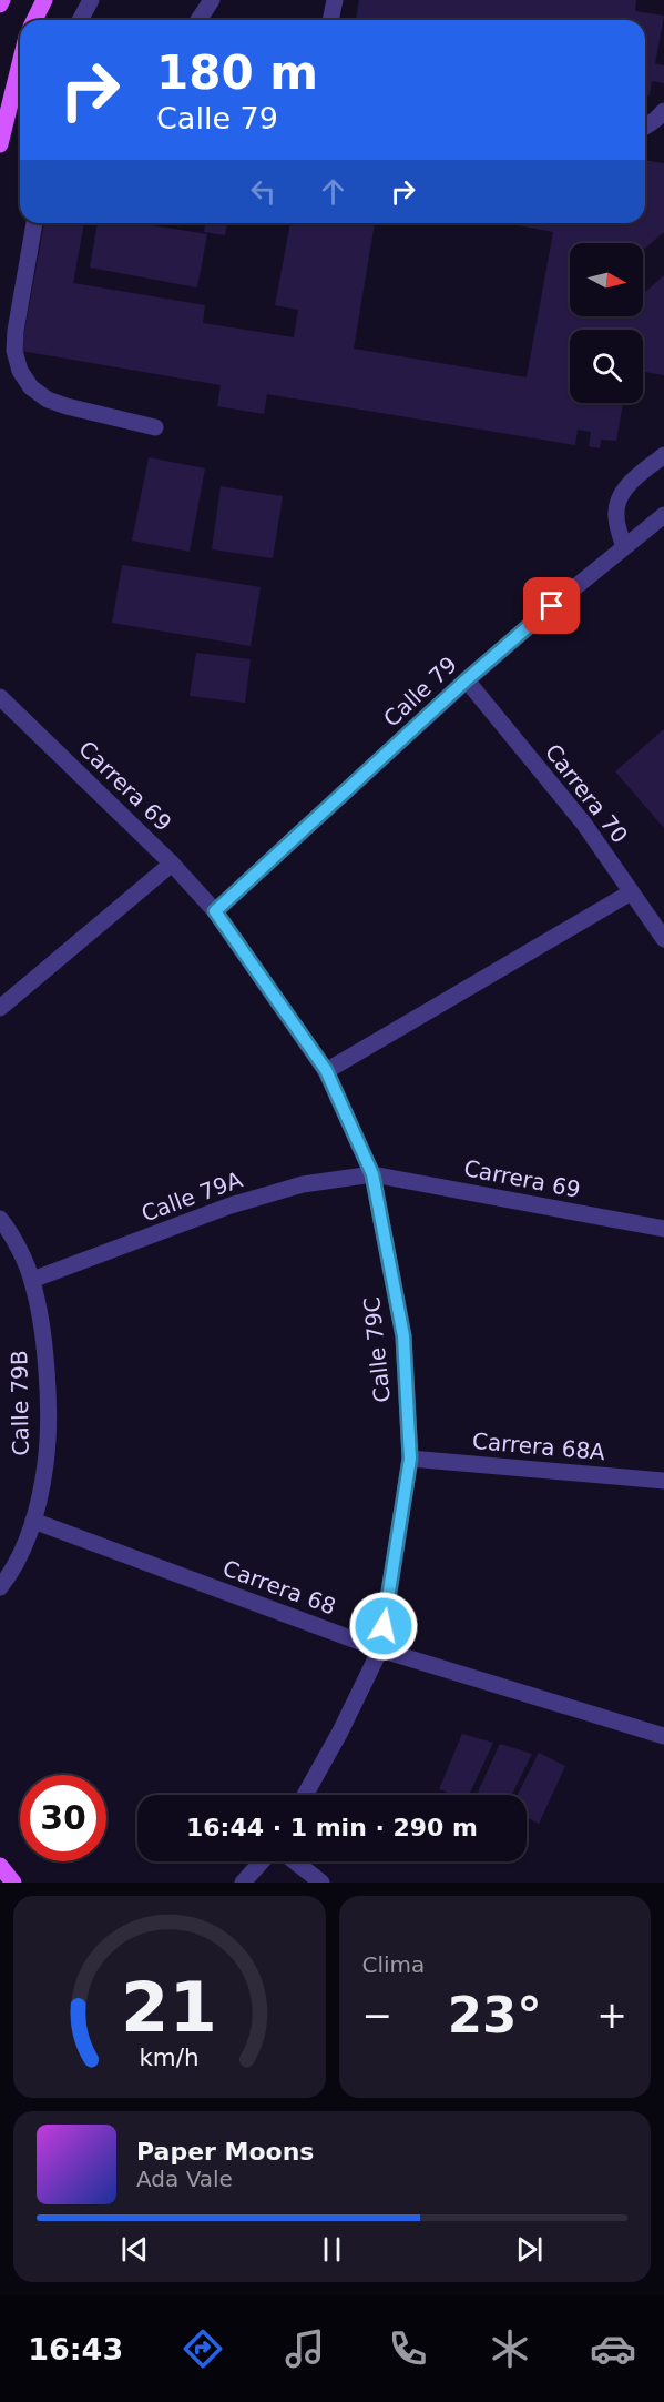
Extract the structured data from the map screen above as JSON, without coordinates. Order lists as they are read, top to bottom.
{
  "streets": {
    "street": [
      "Calle 79",
      "Carrera 69",
      "Carrera 70",
      "Calle 79A",
      "Calle 79C",
      "Calle 79B",
      "Carrera 68A",
      "Carrera 68"
    ]
  },
  "crossings": [
    ["Calle 79", "Carrera 69"],
    ["Calle 79", "Carrera 70"],
    ["Calle 79", "Calle 79C"],
    ["Carrera 69", "Calle 79A"],
    ["Carrera 69", "Calle 79C"],
    ["Calle 79A", "Calle 79C"],
    ["Calle 79A", "Calle 79B"],
    ["Calle 79C", "Carrera 68A"],
    ["Calle 79C", "Carrera 68"],
    ["Calle 79B", "Carrera 68"]
  ],
  "north": "right",
  "page": {
    "turn": ["180 m", "Calle 79"],
    "limit": "30",
    "trip": "16:44 · 1 min · 290 m",
    "tile": "Clima",
    "heat": ["−", "23°", "+"],
    "song": ["Paper Moons", "Ada Vale"],
    "tabs": "16:43",
    "gauge": ["21", "km/h"]
  }
}
